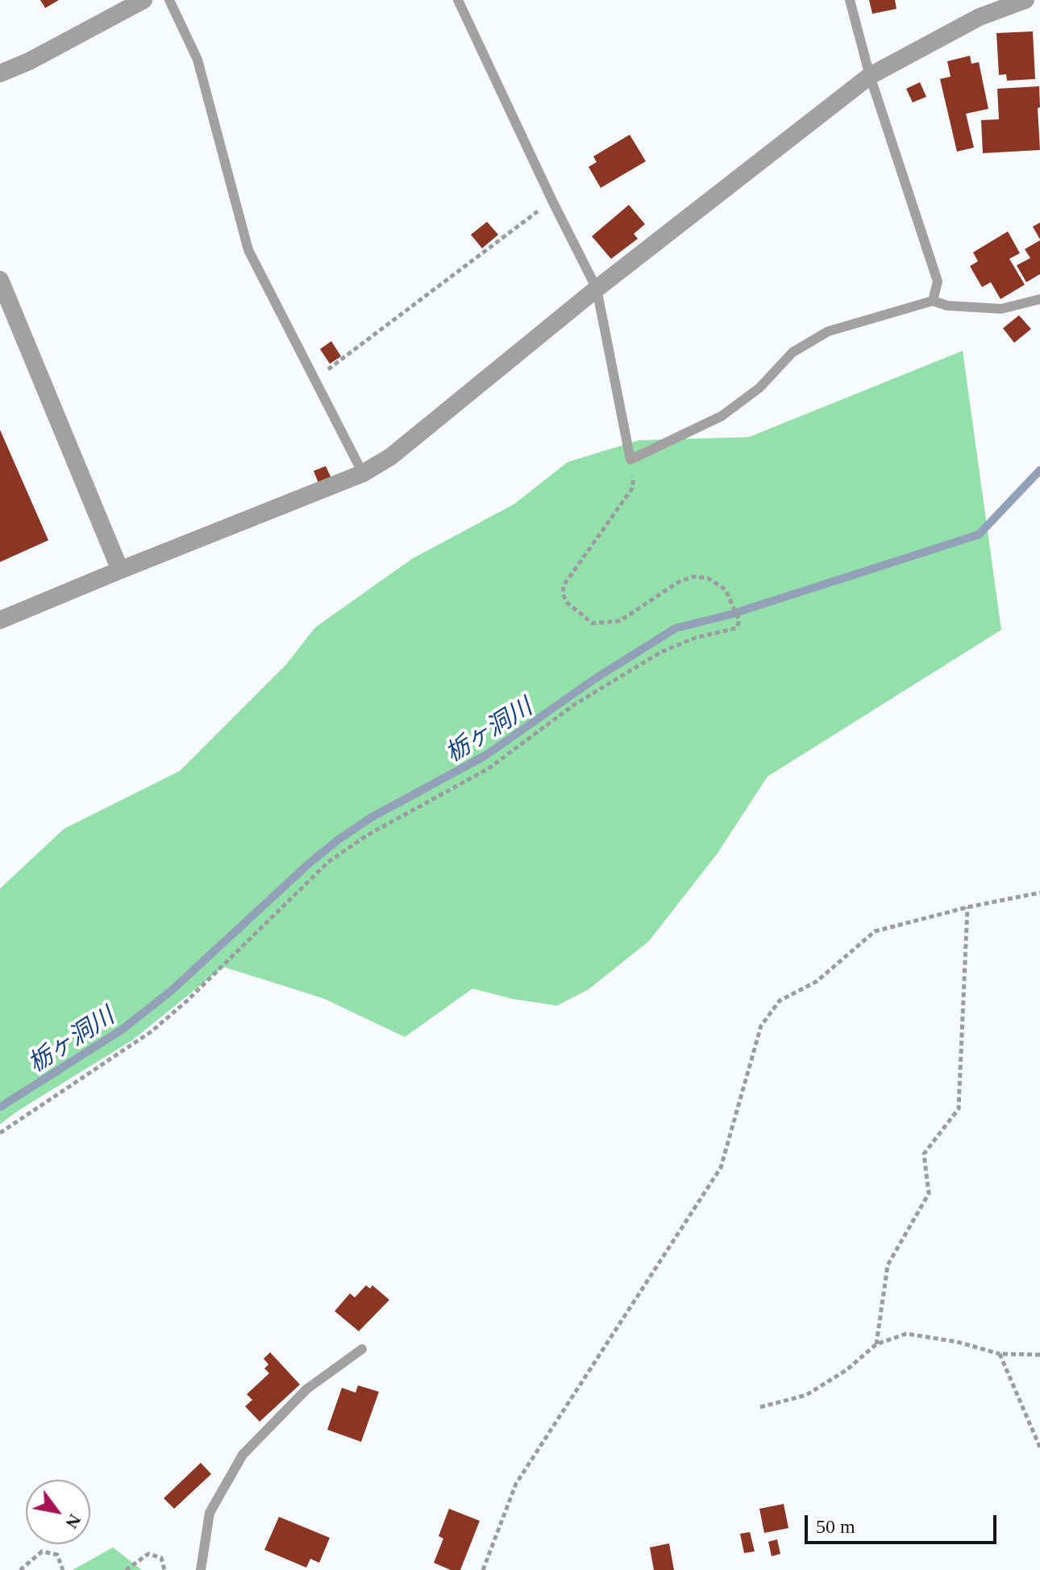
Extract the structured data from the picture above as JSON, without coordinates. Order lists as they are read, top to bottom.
{
  "water": ["栃ヶ洞川"],
  "scale_bar": "50 m",
  "north": "bottom right"
}
